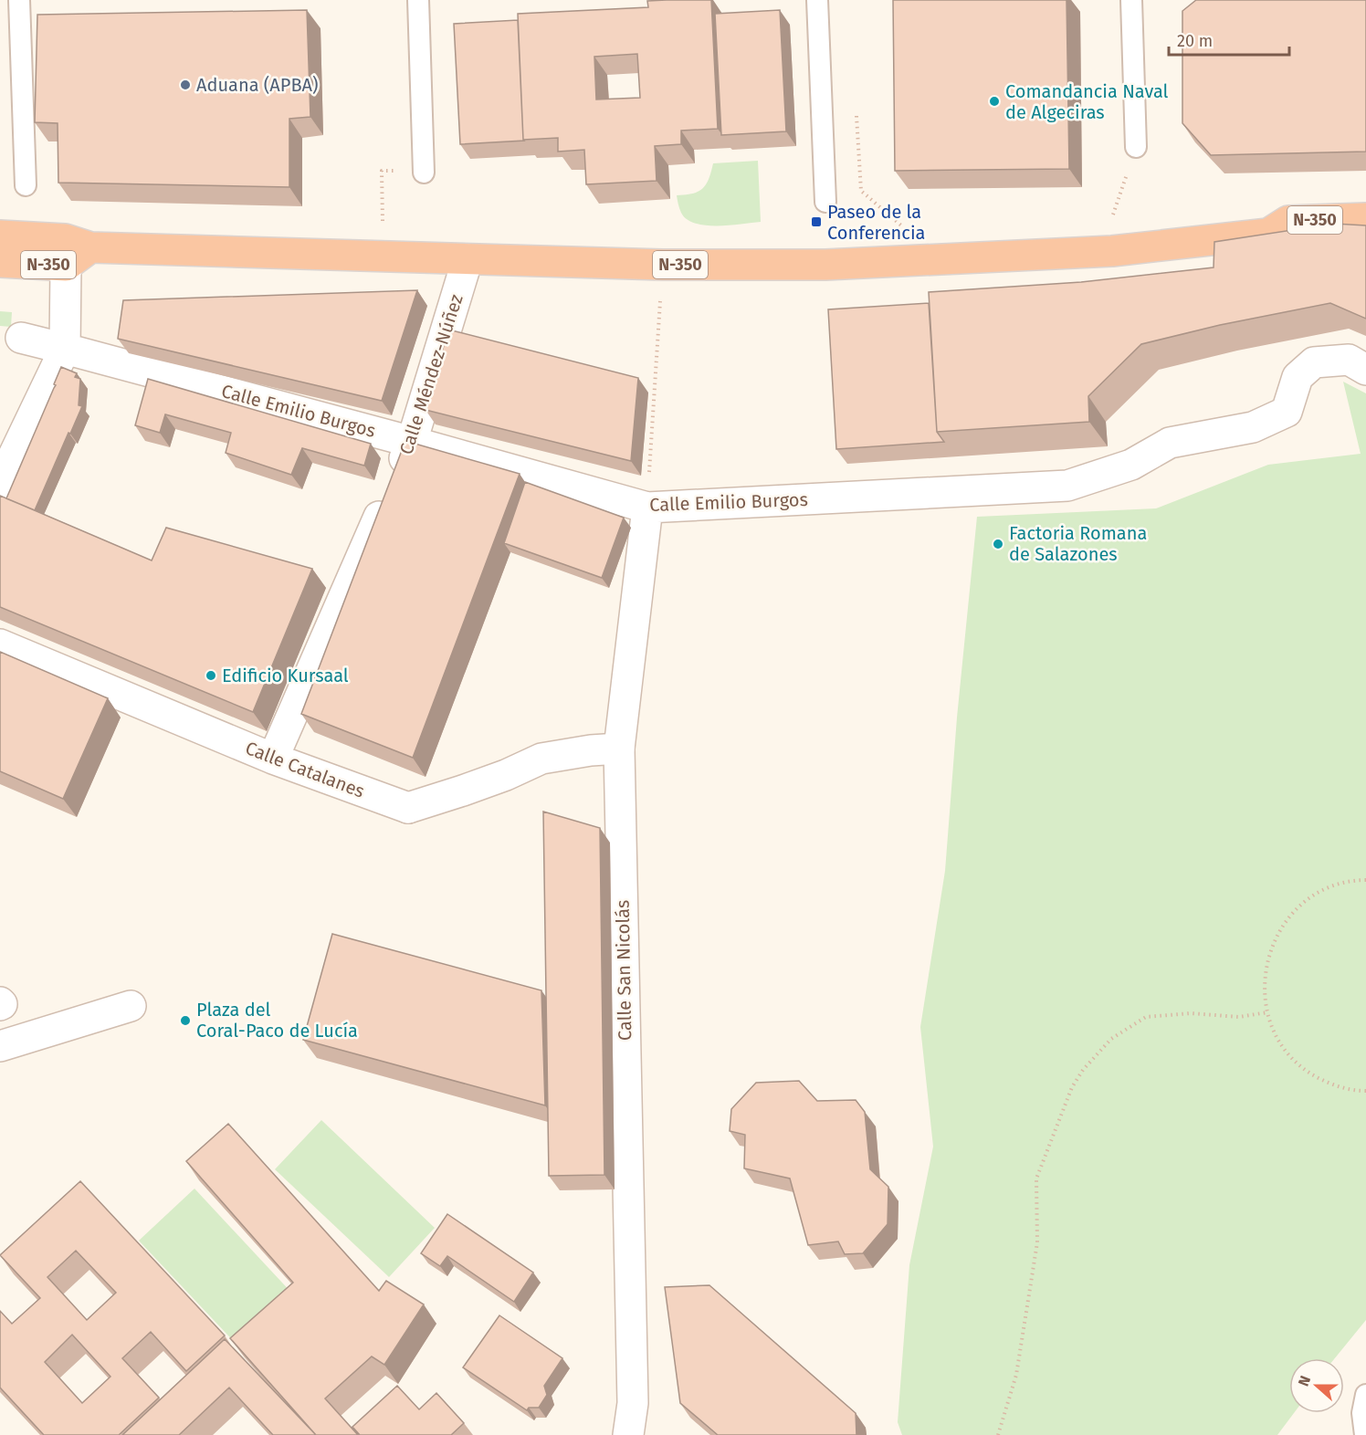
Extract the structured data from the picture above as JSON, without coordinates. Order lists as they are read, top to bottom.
{
  "streets": {
    "highway": ["N-350"],
    "street": [
      "Calle Méndez-Núñez",
      "Calle Emilio Burgos",
      "Calle Catalanes",
      "Calle San Nicolás"
    ]
  },
  "crossings": [
    ["N-350", "Calle Méndez-Núñez"],
    ["Calle Méndez-Núñez", "Calle Emilio Burgos"],
    ["Calle Méndez-Núñez", "Calle Catalanes"],
    ["Calle Emilio Burgos", "Calle San Nicolás"],
    ["Calle Catalanes", "Calle San Nicolás"]
  ],
  "places": {
    "other": [
      "Aduana (APBA)",
      "Comandancia Naval de Algeciras",
      "Factoria Romana de Salazones",
      "Edificio Kursaal",
      "Plaza del Coral-Paco de Lucía"
    ],
    "transit": ["Paseo de la Conferencia"]
  },
  "scale_bar": "20 m",
  "north": "left"
}
